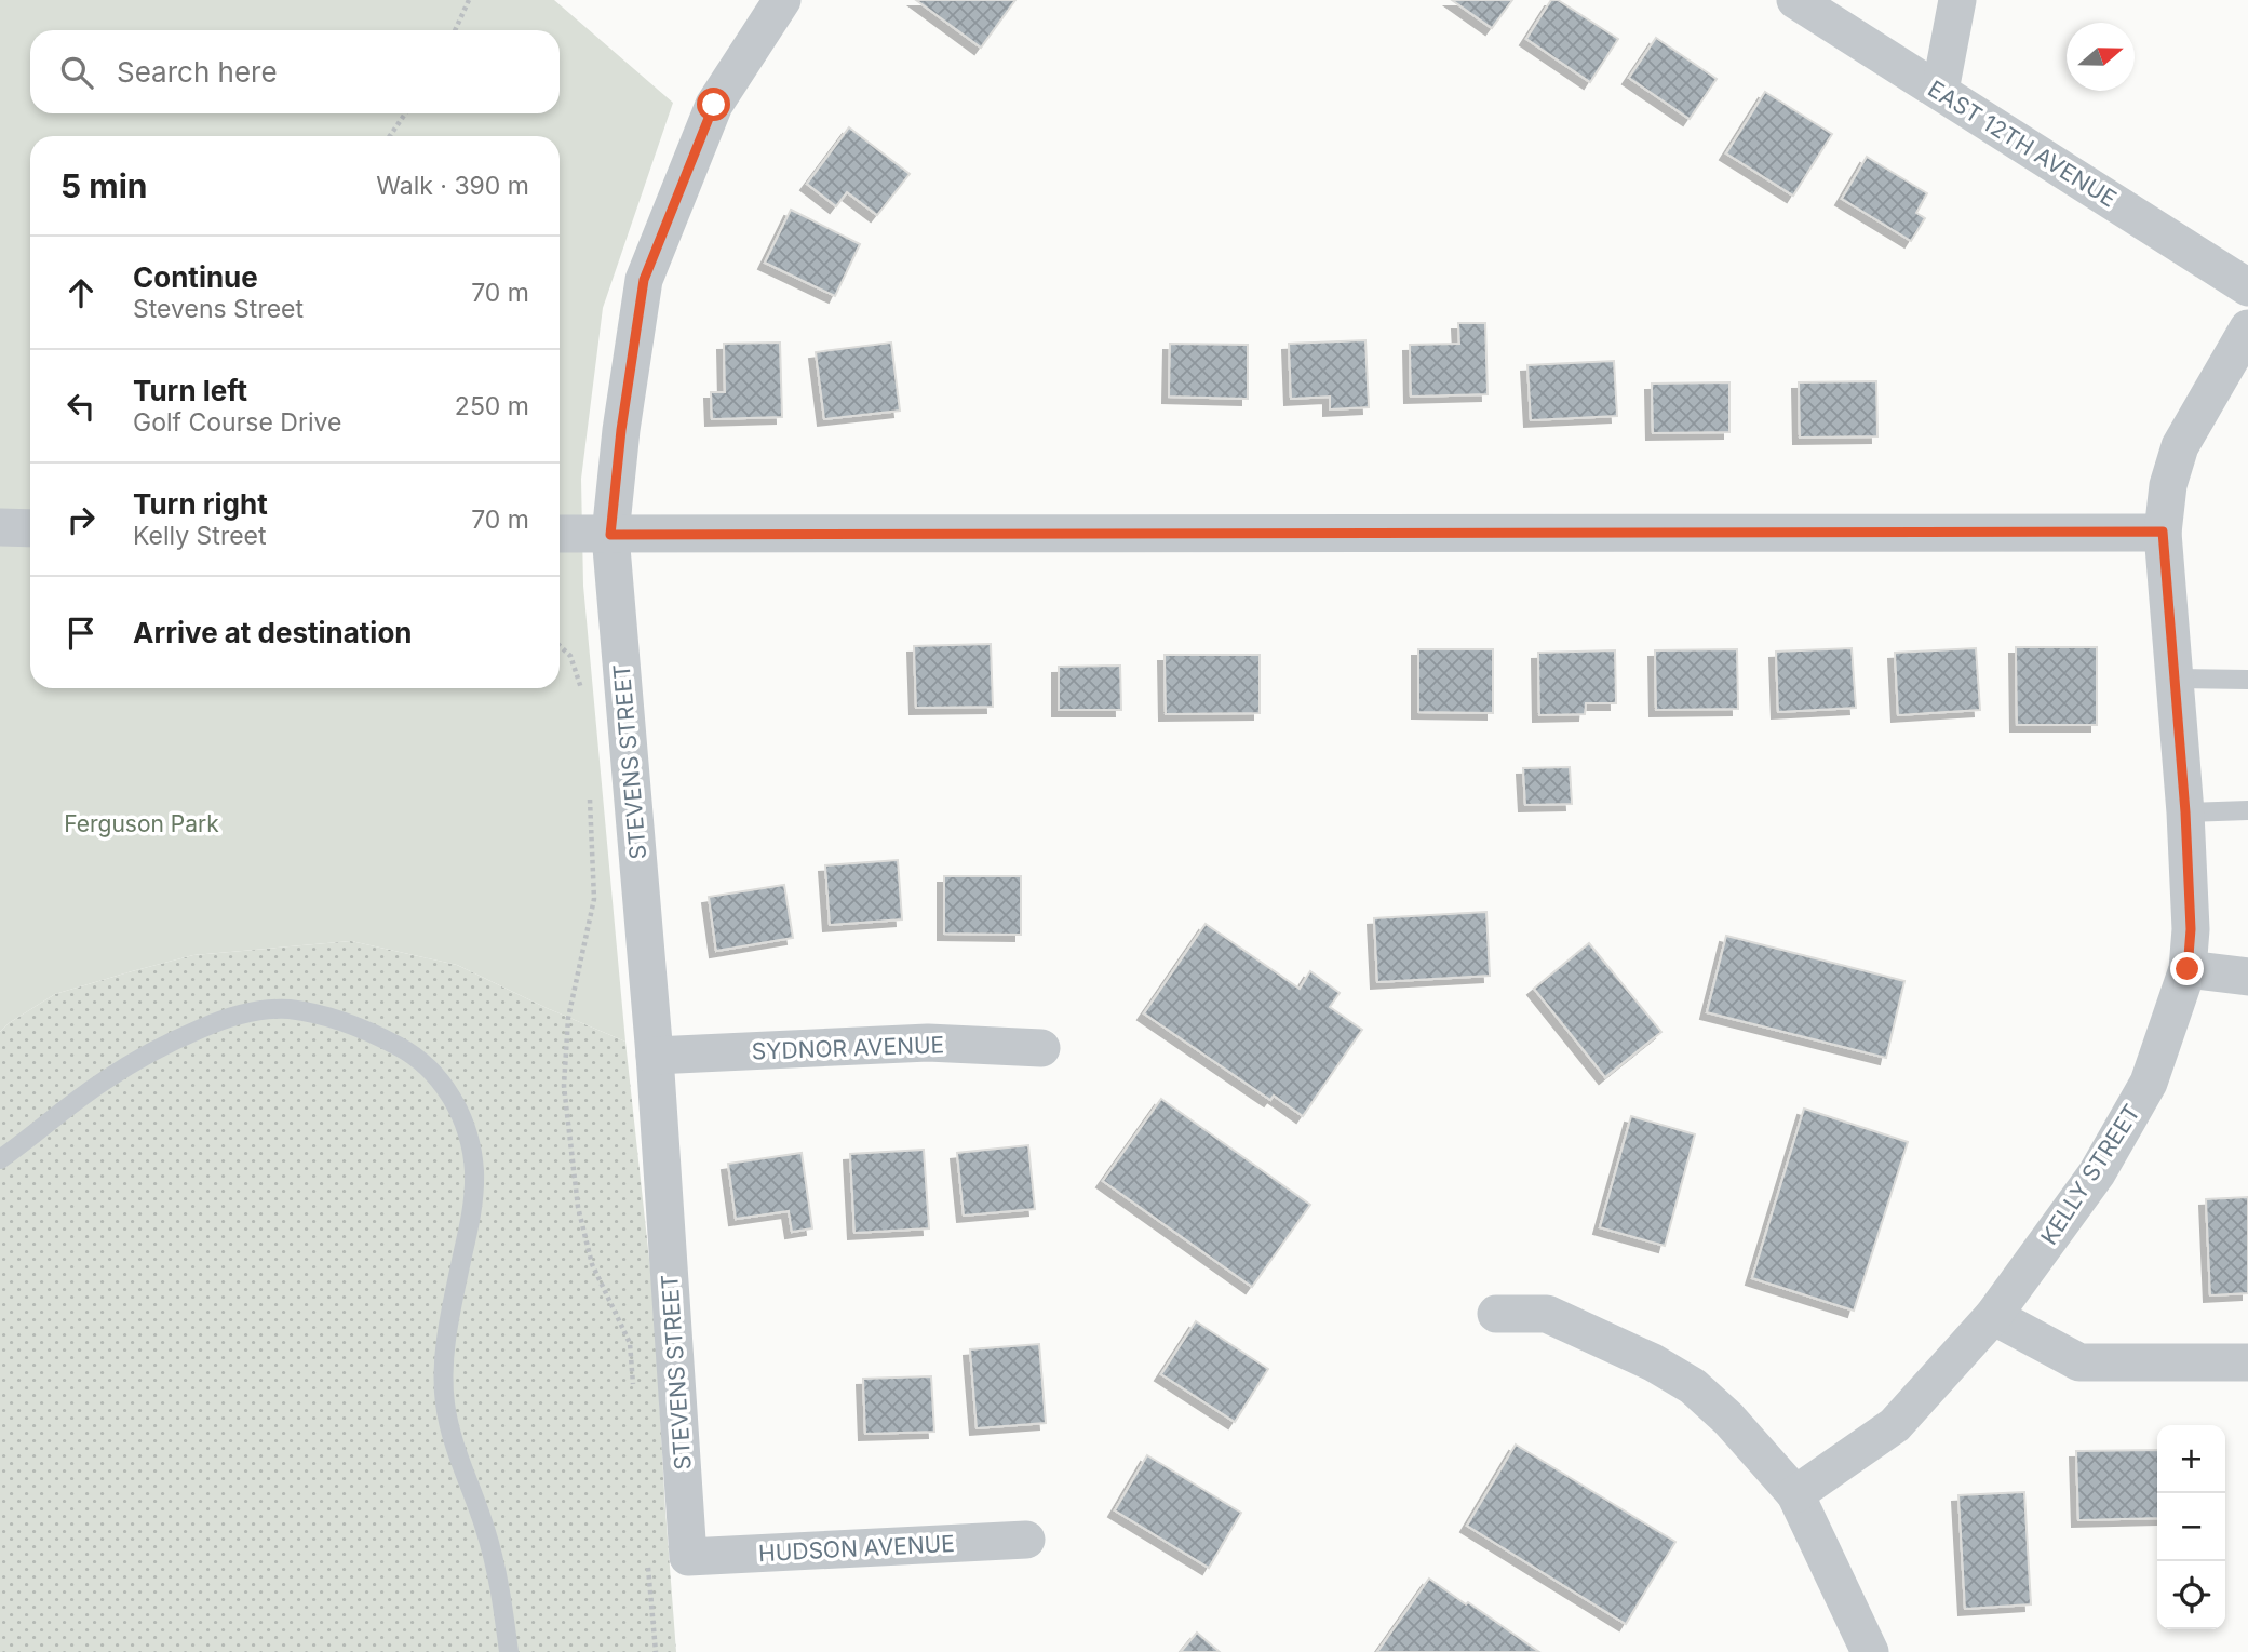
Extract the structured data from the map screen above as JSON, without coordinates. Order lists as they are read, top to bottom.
{
  "streets": {
    "street": [
      "EAST 12TH AVENUE",
      "STEVENS STREET",
      "SYDNOR AVENUE",
      "KELLY STREET",
      "HUDSON AVENUE"
    ]
  },
  "crossings": [
    ["STEVENS STREET", "SYDNOR AVENUE"],
    ["STEVENS STREET", "HUDSON AVENUE"]
  ],
  "parks": ["Ferguson Park"],
  "north": "right",
  "page": {
    "search": "Search here",
    "heading": ["5 min", "Walk · 390 m"],
    "list": [
      ["Continue", "Stevens Street", "70 m"],
      ["Turn left", "Golf Course Drive", "250 m"],
      ["Turn right", "Kelly Street", "70 m"],
      "Arrive at destination"
    ],
    "map_buttons": ["+", "−"]
  }
}
